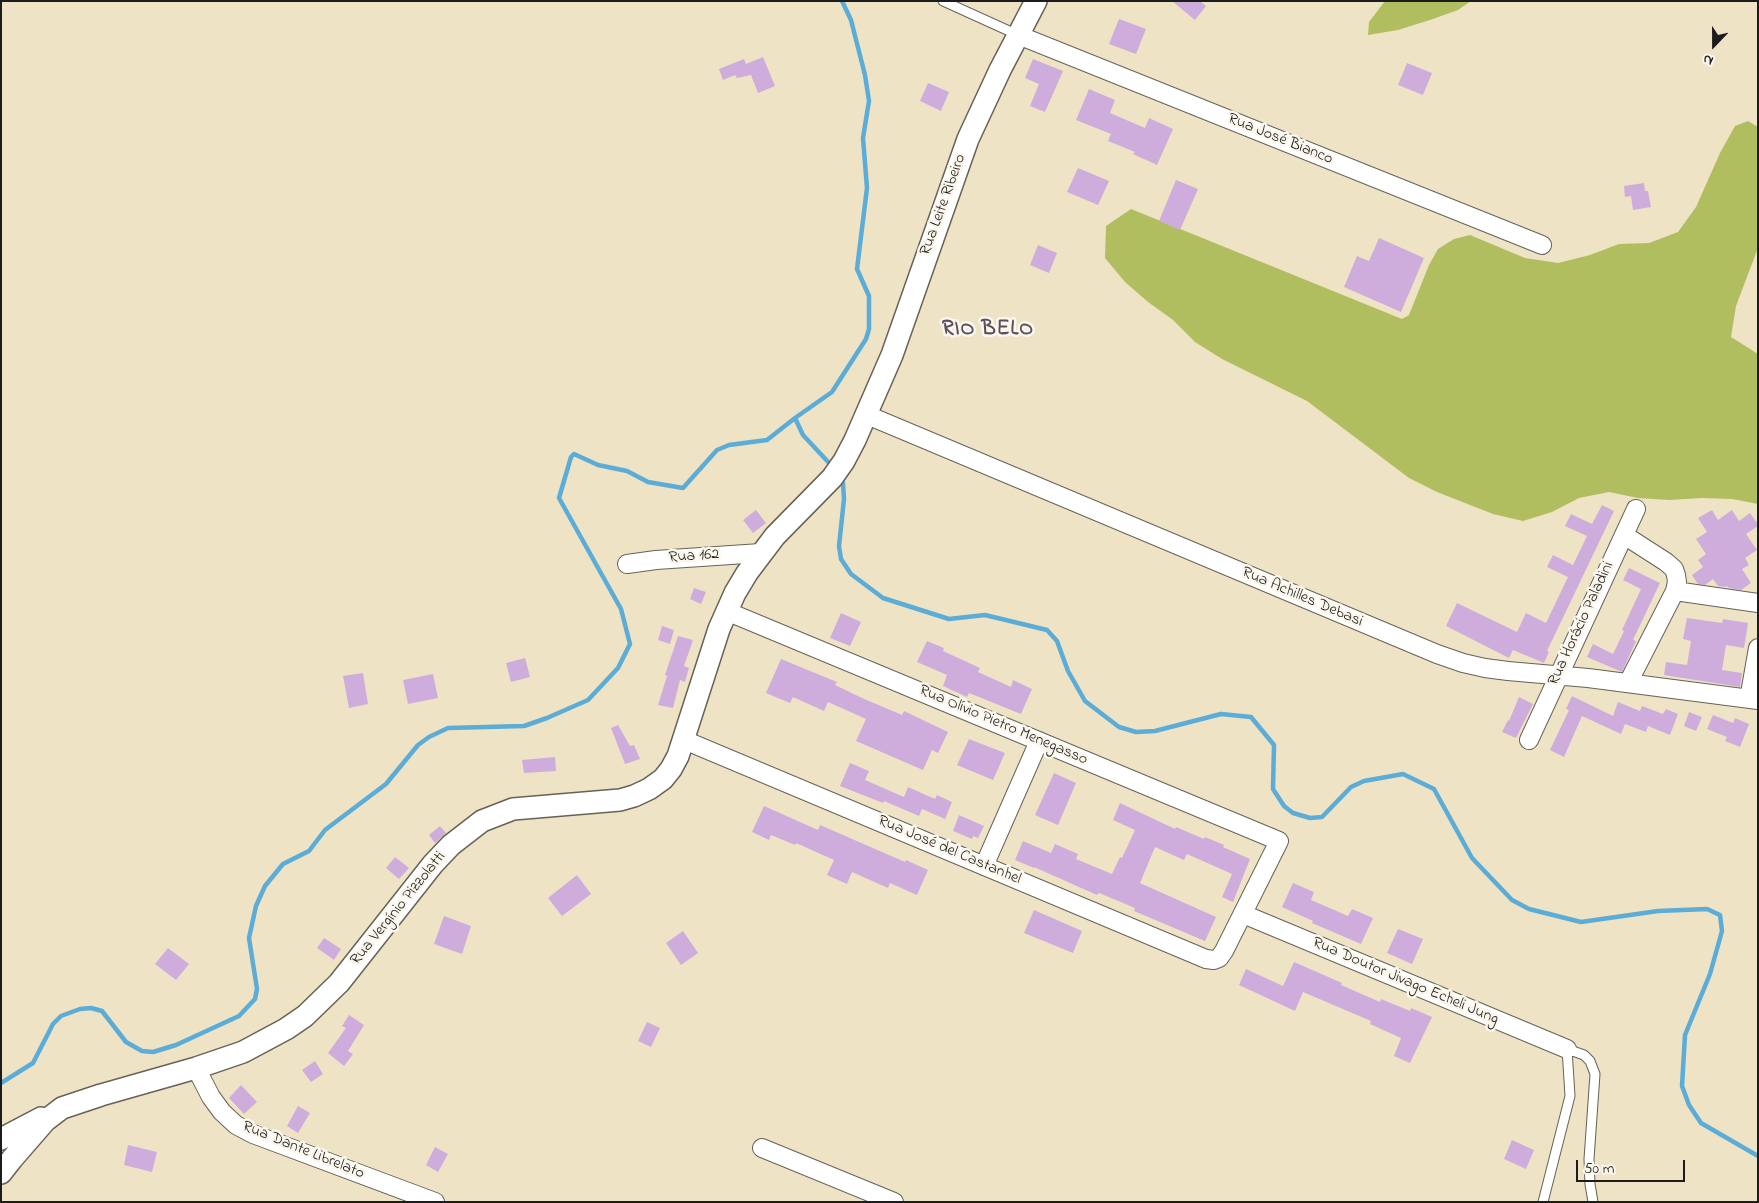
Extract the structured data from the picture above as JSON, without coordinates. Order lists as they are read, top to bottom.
{
  "streets": {
    "street": [
      "Rua José Bianco",
      "Rua Leite Ribeiro",
      "Rua 162",
      "Rua Achilles Debasi",
      "Rua Horácio Paladini",
      "Rua Olívio Pietro Menegasso",
      "Rua José del Castanhel",
      "Rua Vergínio Pizzolatti",
      "Rua Doutor Jivago Echeli Jung",
      "Rua Dante Librelato"
    ]
  },
  "crossings": [
    ["Rua José Bianco", "Rua Leite Ribeiro"],
    ["Rua Leite Ribeiro", "Rua Achilles Debasi"],
    ["Rua Leite Ribeiro", "Rua Vergínio Pizzolatti"],
    ["Rua 162", "Rua Vergínio Pizzolatti"],
    ["Rua Achilles Debasi", "Rua Horácio Paladini"],
    ["Rua Achilles Debasi", "Rua Vergínio Pizzolatti"],
    ["Rua Olívio Pietro Menegasso", "Rua José del Castanhel"],
    ["Rua Olívio Pietro Menegasso", "Rua Vergínio Pizzolatti"],
    ["Rua Olívio Pietro Menegasso", "Rua Doutor Jivago Echeli Jung"],
    ["Rua José del Castanhel", "Rua Vergínio Pizzolatti"],
    ["Rua José del Castanhel", "Rua Doutor Jivago Echeli Jung"],
    ["Rua Vergínio Pizzolatti", "Rua Dante Librelato"]
  ],
  "districts": ["RIO BELO"],
  "scale_bar": "50 m",
  "north": "bottom"
}
